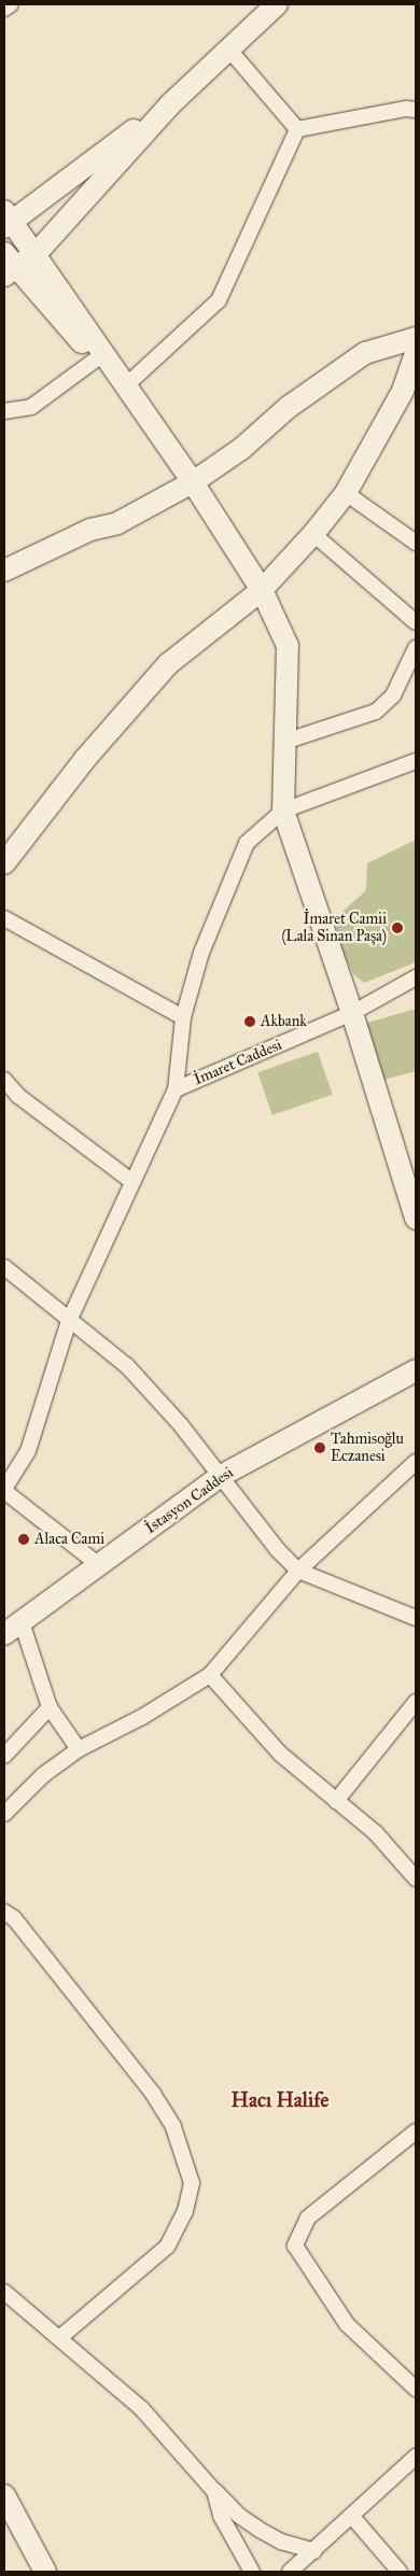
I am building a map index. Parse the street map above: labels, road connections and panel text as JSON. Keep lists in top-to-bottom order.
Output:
{
  "streets": {
    "street": ["İmaret Caddesi", "İstasyon Caddesi"]
  },
  "districts": ["Hacı Halife"],
  "places": [
    "İmaret Camii (Lala Sinan Paşa)",
    "Akbank",
    "Tahmisoğlu Eczanesi",
    "Alaca Cami"
  ]
}
